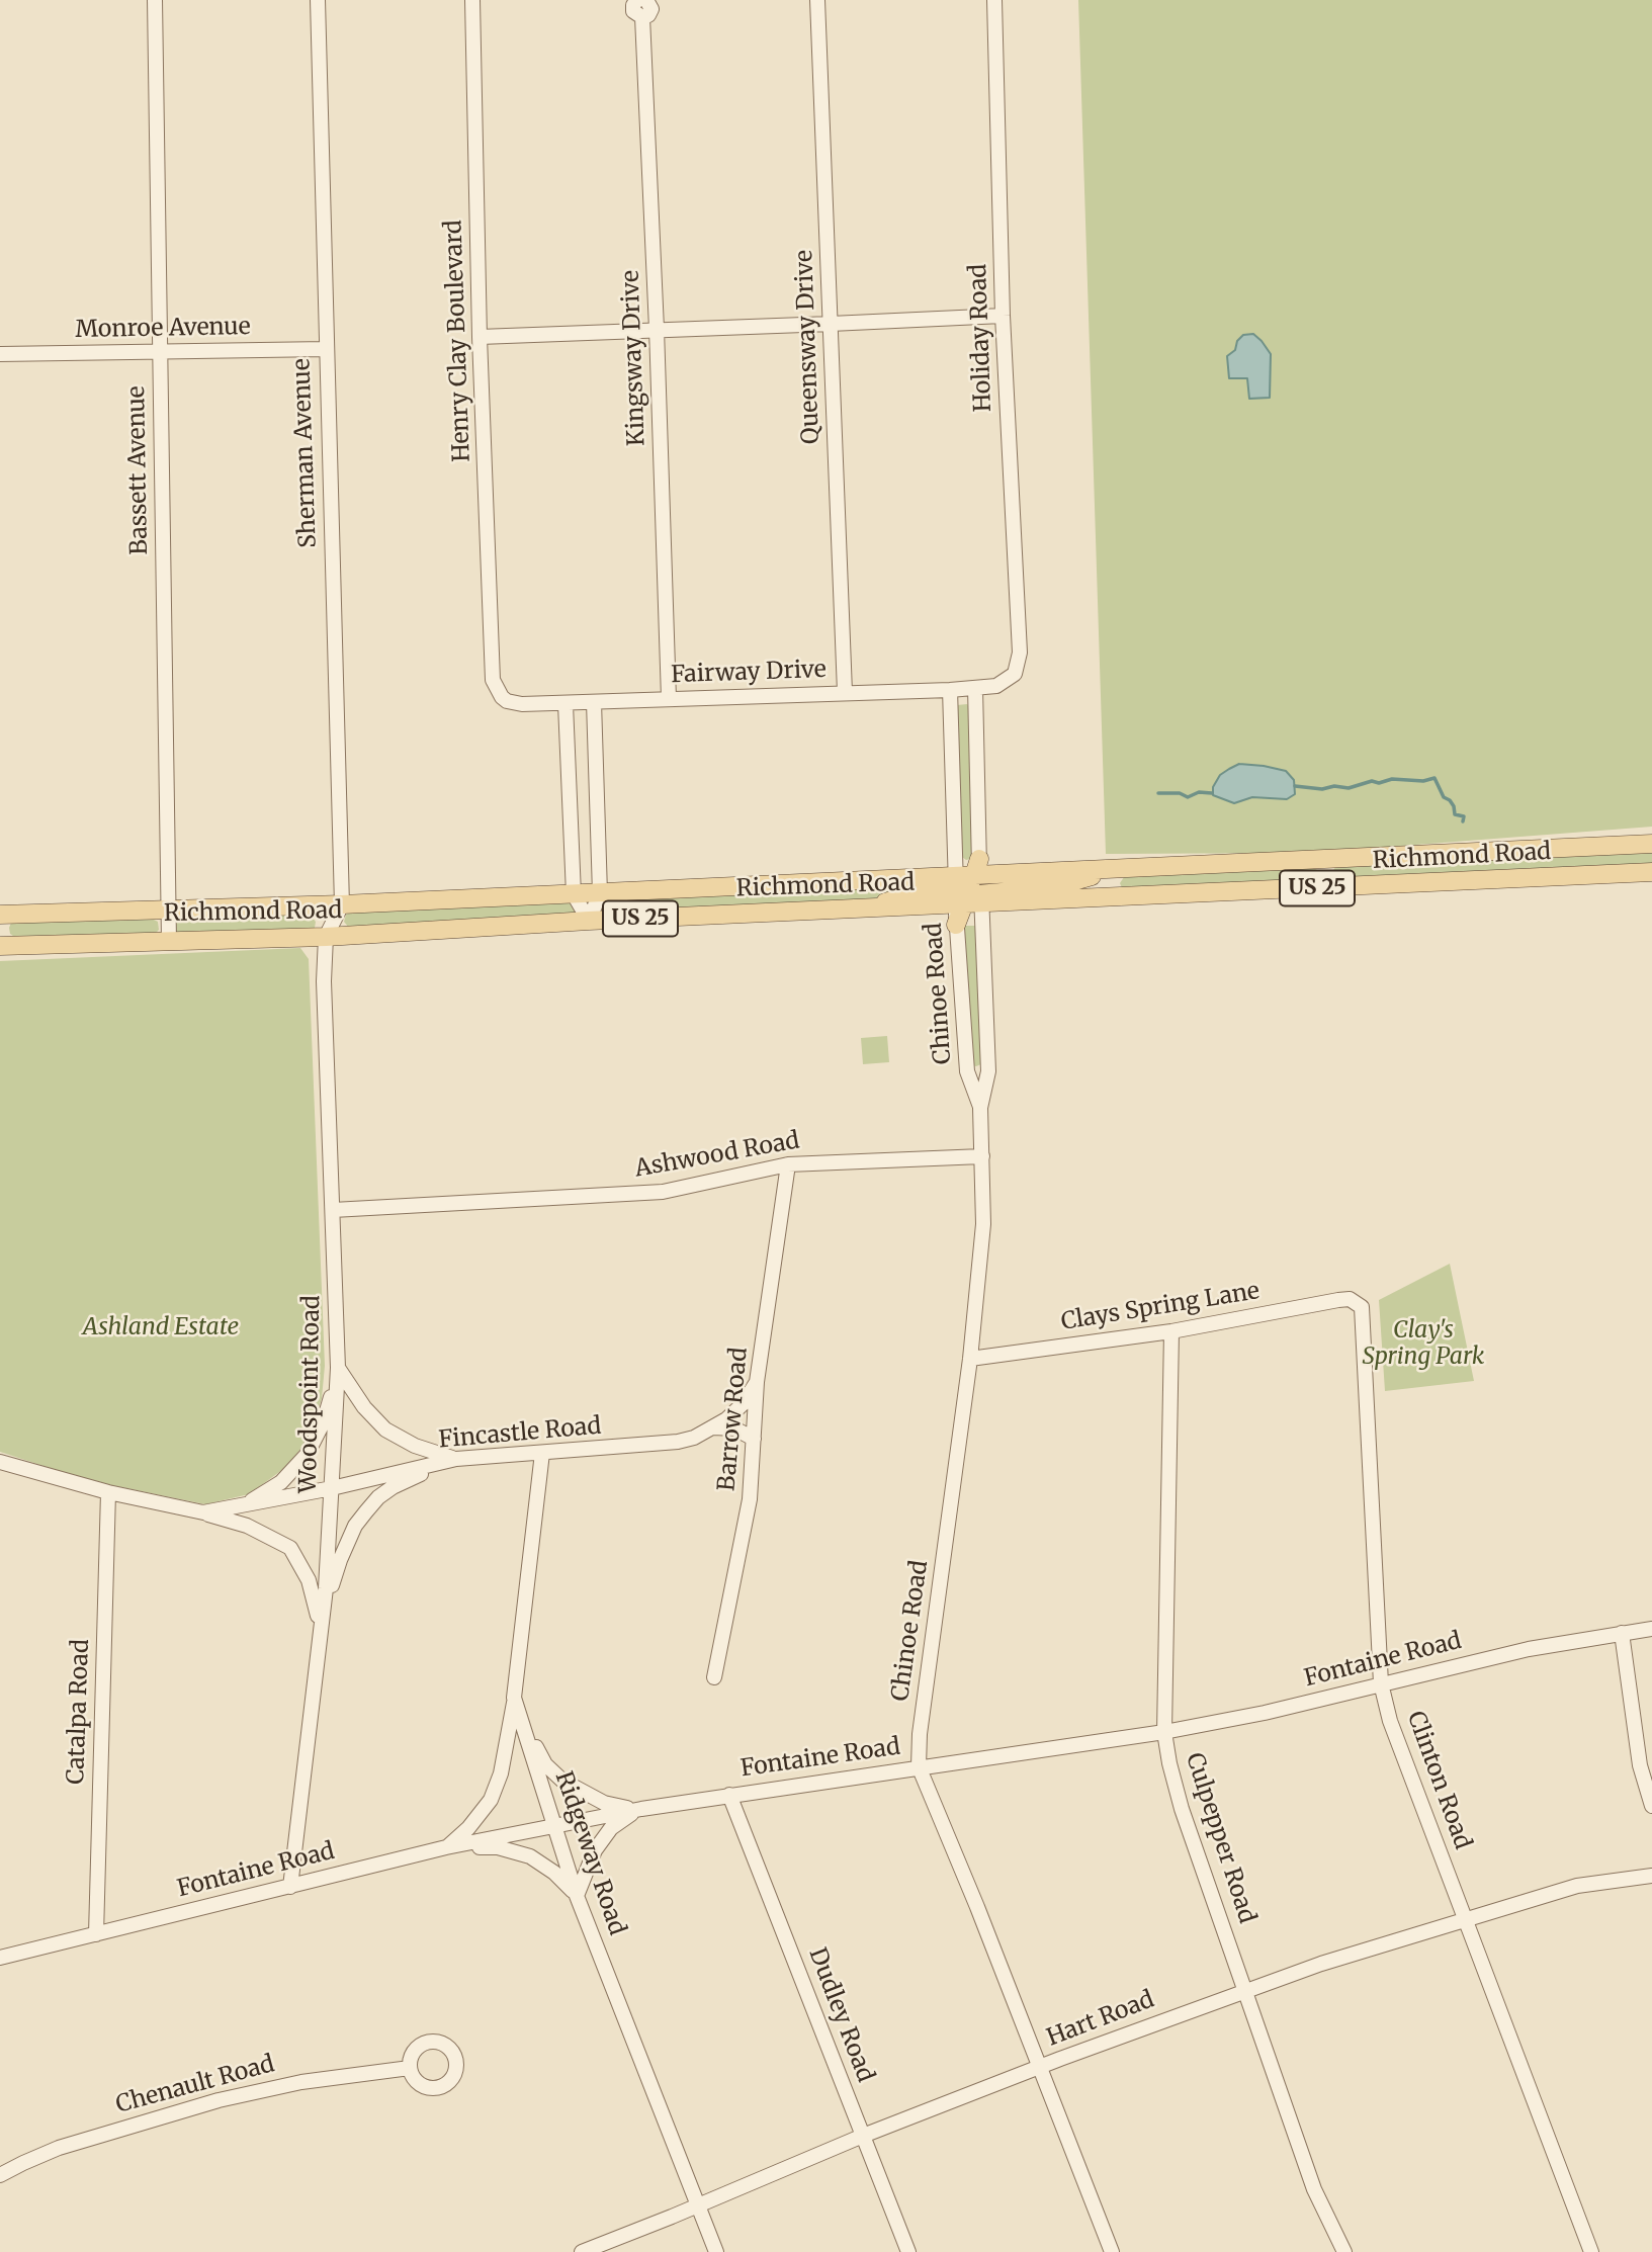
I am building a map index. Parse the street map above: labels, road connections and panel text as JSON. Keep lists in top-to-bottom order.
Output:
{
  "streets": {
    "main road": ["Richmond Road", "US 25"],
    "street": [
      "Monroe Avenue",
      "Holiday Road",
      "Henry Clay Boulevard",
      "Queensway Drive",
      "Kingsway Drive",
      "Sherman Avenue",
      "Bassett Avenue",
      "Fairway Drive",
      "Chinoe Road",
      "Ashwood Road",
      "Clays Spring Lane",
      "Woodspoint Road",
      "Barrow Road",
      "Fincastle Road",
      "Fontaine Road",
      "Catalpa Road",
      "Clinton Road",
      "Culpepper Road",
      "Ridgeway Road",
      "Dudley Road",
      "Hart Road",
      "Chenault Road"
    ]
  },
  "crossings": [
    ["Monroe Avenue", "Sherman Avenue"],
    ["Monroe Avenue", "Bassett Avenue"],
    ["Holiday Road", "Fairway Drive"],
    ["Henry Clay Boulevard", "Fairway Drive"],
    ["Queensway Drive", "Fairway Drive"],
    ["Kingsway Drive", "Fairway Drive"],
    ["Sherman Avenue", "Richmond Road"],
    ["Sherman Avenue", "Woodspoint Road"],
    ["Bassett Avenue", "Richmond Road"],
    ["Richmond Road", "Chinoe Road"],
    ["Richmond Road", "Woodspoint Road"],
    ["Chinoe Road", "Ashwood Road"],
    ["Chinoe Road", "Clays Spring Lane"],
    ["Chinoe Road", "Fontaine Road"],
    ["Chinoe Road", "Hart Road"],
    ["Ashwood Road", "Woodspoint Road"],
    ["Ashwood Road", "Barrow Road"],
    ["Clays Spring Lane", "Clinton Road"],
    ["Clays Spring Lane", "Culpepper Road"],
    ["Woodspoint Road", "Fincastle Road"],
    ["Woodspoint Road", "Fontaine Road"],
    ["Barrow Road", "Fincastle Road"],
    ["Fincastle Road", "Catalpa Road"],
    ["Fincastle Road", "Ridgeway Road"],
    ["Fontaine Road", "Catalpa Road"],
    ["Fontaine Road", "Clinton Road"],
    ["Fontaine Road", "Culpepper Road"],
    ["Fontaine Road", "Ridgeway Road"],
    ["Fontaine Road", "Dudley Road"],
    ["Clinton Road", "Hart Road"],
    ["Culpepper Road", "Hart Road"],
    ["Ridgeway Road", "Hart Road"],
    ["Dudley Road", "Hart Road"]
  ],
  "parks": ["Ashland Estate", "Clay's Spring Park"]
}
